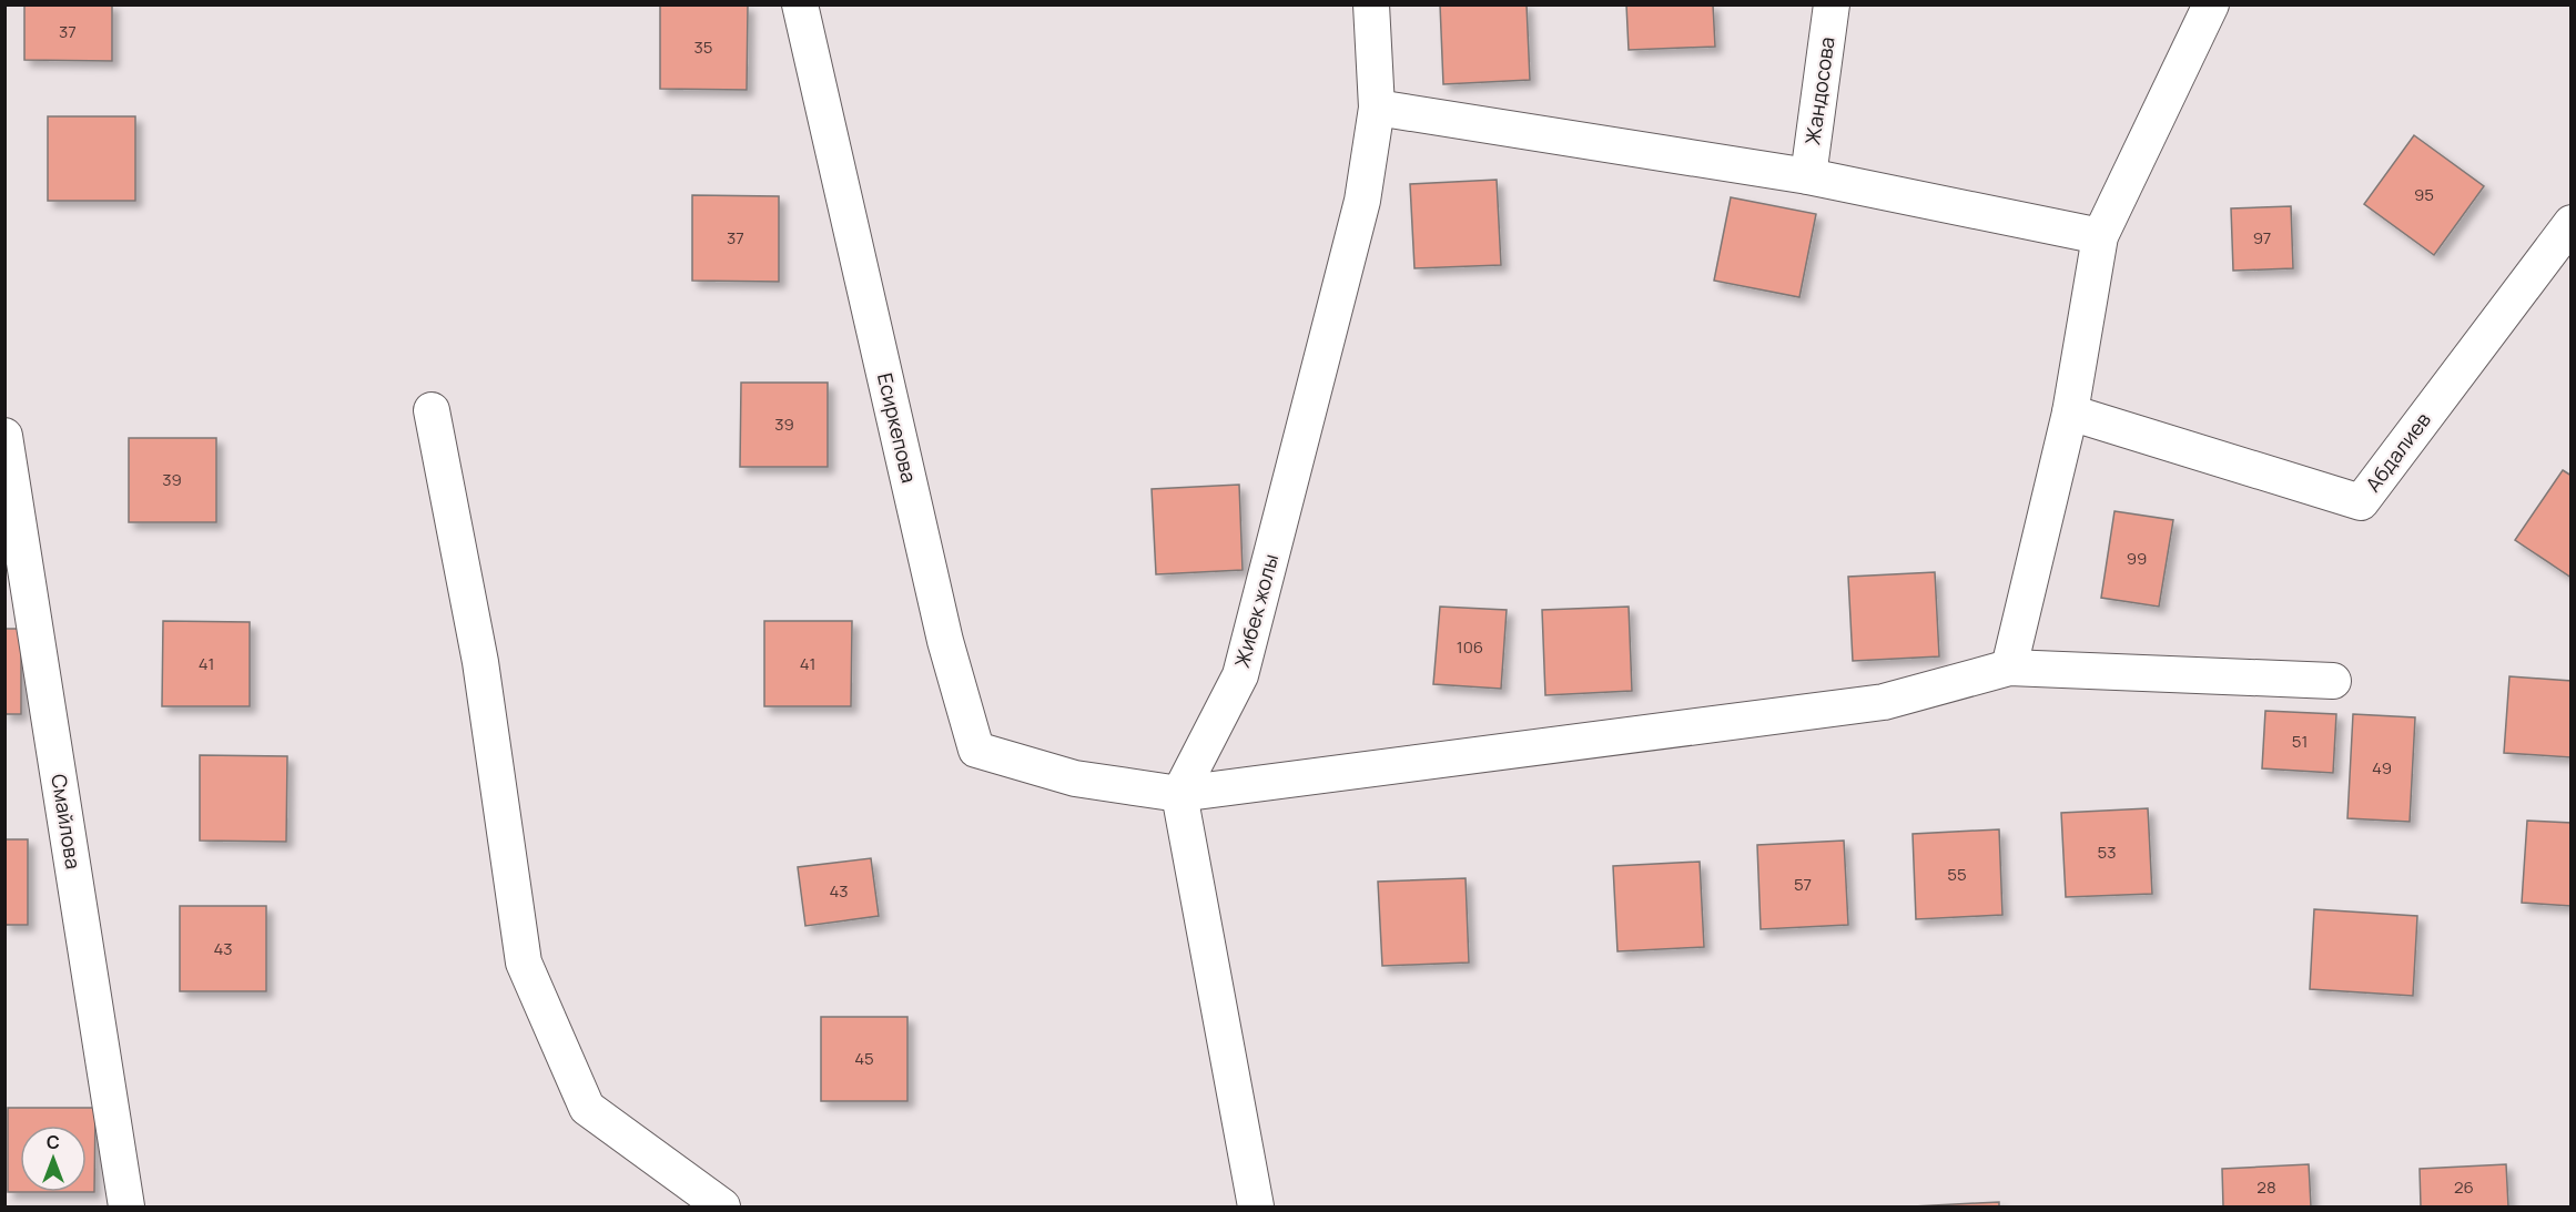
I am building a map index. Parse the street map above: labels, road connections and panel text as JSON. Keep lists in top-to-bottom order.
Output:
{
  "streets": {
    "street": [
      "Жандосова",
      "Есиркепова",
      "Абдалиев",
      "Жибек жолы",
      "Смайлова"
    ]
  },
  "crossings": [
    ["Есиркепова", "Жибек жолы"]
  ],
  "house_numbers": [
    "37",
    "35",
    "95",
    "37",
    "97",
    "39",
    "39",
    "99",
    "106",
    "41",
    "41",
    "51",
    "49",
    "53",
    "55",
    "57",
    "43",
    "43",
    "45",
    "28",
    "26"
  ],
  "north": "top"
}
